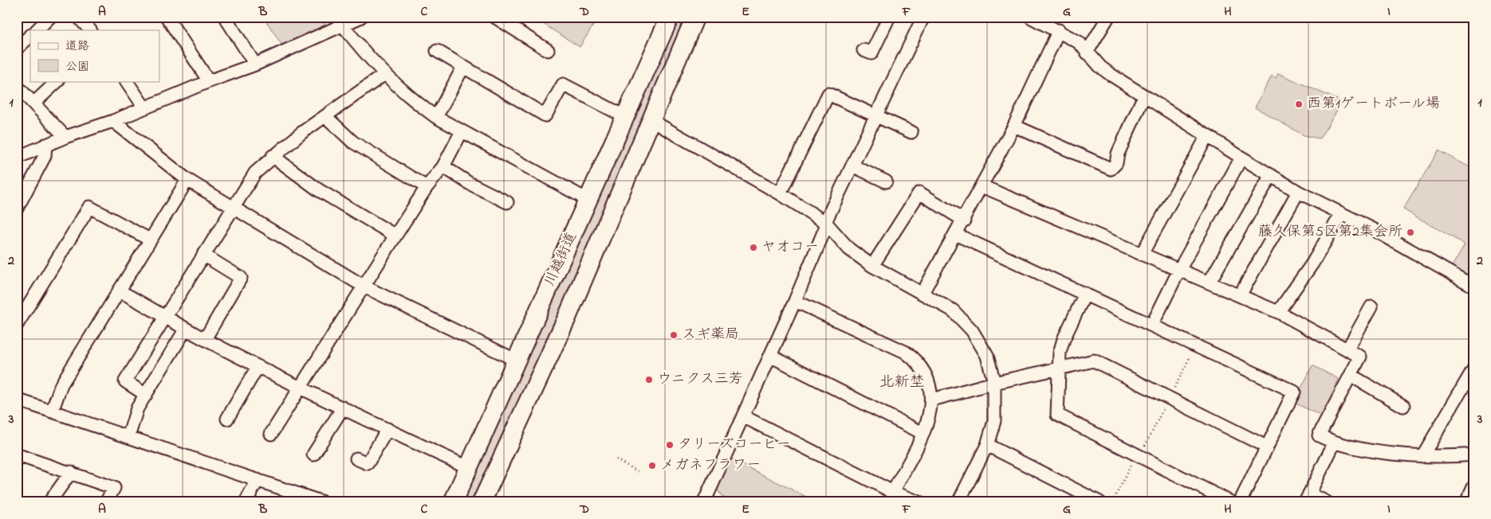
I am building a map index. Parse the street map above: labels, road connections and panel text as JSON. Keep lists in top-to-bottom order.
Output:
{
  "streets": {
    "highway": ["川越街道"]
  },
  "districts": ["北新埜"],
  "places": [
    "西第1ゲートボール場",
    "藤久保第5区第2集会所",
    "ヤオコー",
    "スギ薬局",
    "ウニクス三芳",
    "タリーズコーヒー",
    "メガネフラワー"
  ],
  "legend": ["道路", "公園"],
  "grid": {
    "columns": [
      "A",
      "B",
      "C",
      "D",
      "E",
      "F",
      "G",
      "H",
      "I"
    ],
    "rows": ["1", "2", "3"]
  }
}
